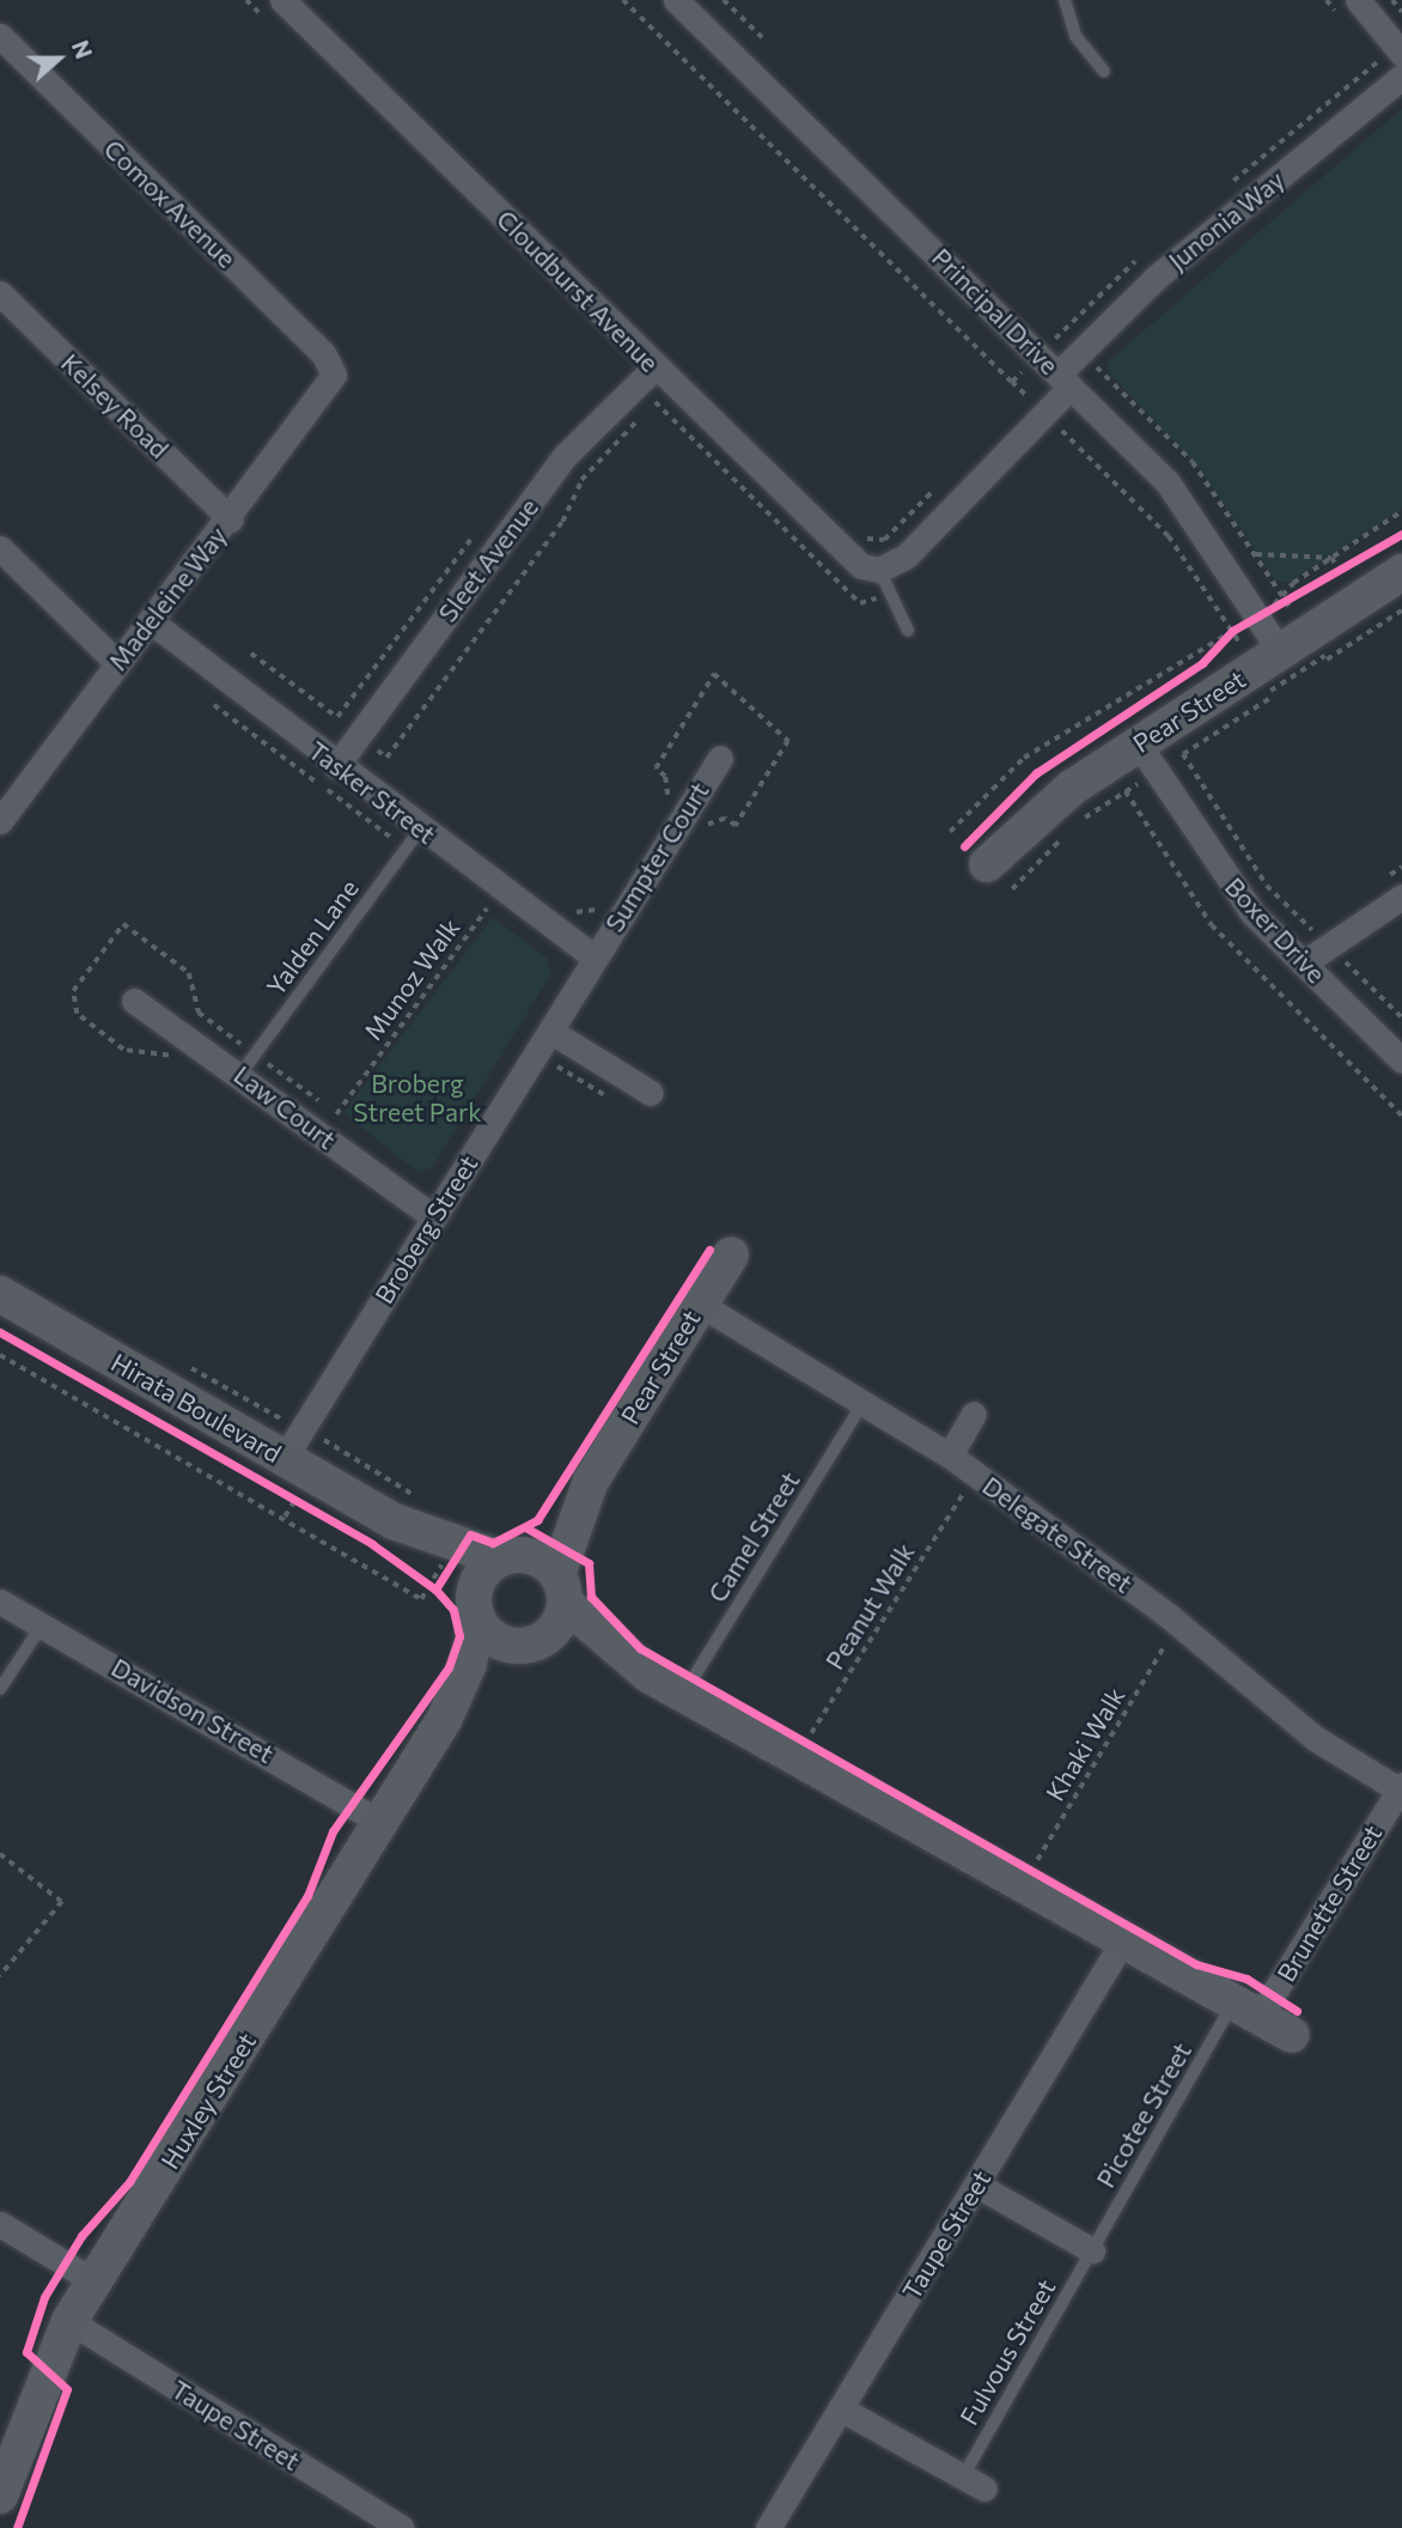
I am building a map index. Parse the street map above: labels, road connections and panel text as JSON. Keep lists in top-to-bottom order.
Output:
{
  "streets": {
    "street": [
      "Comox Avenue",
      "Junonia Way",
      "Cloudburst Avenue",
      "Principal Drive",
      "Kelsey Road",
      "Sleet Avenue",
      "Madeleine Way",
      "Pear Street",
      "Tasker Street",
      "Sumpter Court",
      "Boxer Drive",
      "Law Court",
      "Broberg Street",
      "Hirata Boulevard",
      "Delegate Street",
      "Davidson Street",
      "Brunette Street",
      "Huxley Street",
      "Taupe Street"
    ],
    "lane": [
      "Yalden Lane",
      "Camel Street",
      "Picotee Street",
      "Fulvous Street"
    ],
    "path": ["Munoz Walk", "Peanut Walk", "Khaki Walk"]
  },
  "crossings": [
    ["Comox Avenue", "Madeleine Way"],
    ["Junonia Way", "Principal Drive"],
    ["Cloudburst Avenue", "Sleet Avenue"],
    ["Principal Drive", "Pear Street"],
    ["Kelsey Road", "Madeleine Way"],
    ["Sleet Avenue", "Tasker Street"],
    ["Madeleine Way", "Tasker Street"],
    ["Pear Street", "Boxer Drive"],
    ["Pear Street", "Hirata Boulevard"],
    ["Pear Street", "Delegate Street"],
    ["Pear Street", "Huxley Street"],
    ["Tasker Street", "Sumpter Court"],
    ["Tasker Street", "Yalden Lane"],
    ["Tasker Street", "Broberg Street"],
    ["Sumpter Court", "Broberg Street"],
    ["Yalden Lane", "Law Court"],
    ["Law Court", "Broberg Street"],
    ["Broberg Street", "Hirata Boulevard"],
    ["Hirata Boulevard", "Huxley Street"],
    ["Delegate Street", "Camel Street"],
    ["Delegate Street", "Peanut Walk"],
    ["Delegate Street", "Khaki Walk"],
    ["Delegate Street", "Brunette Street"],
    ["Davidson Street", "Huxley Street"],
    ["Brunette Street", "Picotee Street"],
    ["Huxley Street", "Taupe Street"],
    ["Picotee Street", "Fulvous Street"]
  ],
  "parks": ["Broberg Street Park"],
  "north": "right"
}
